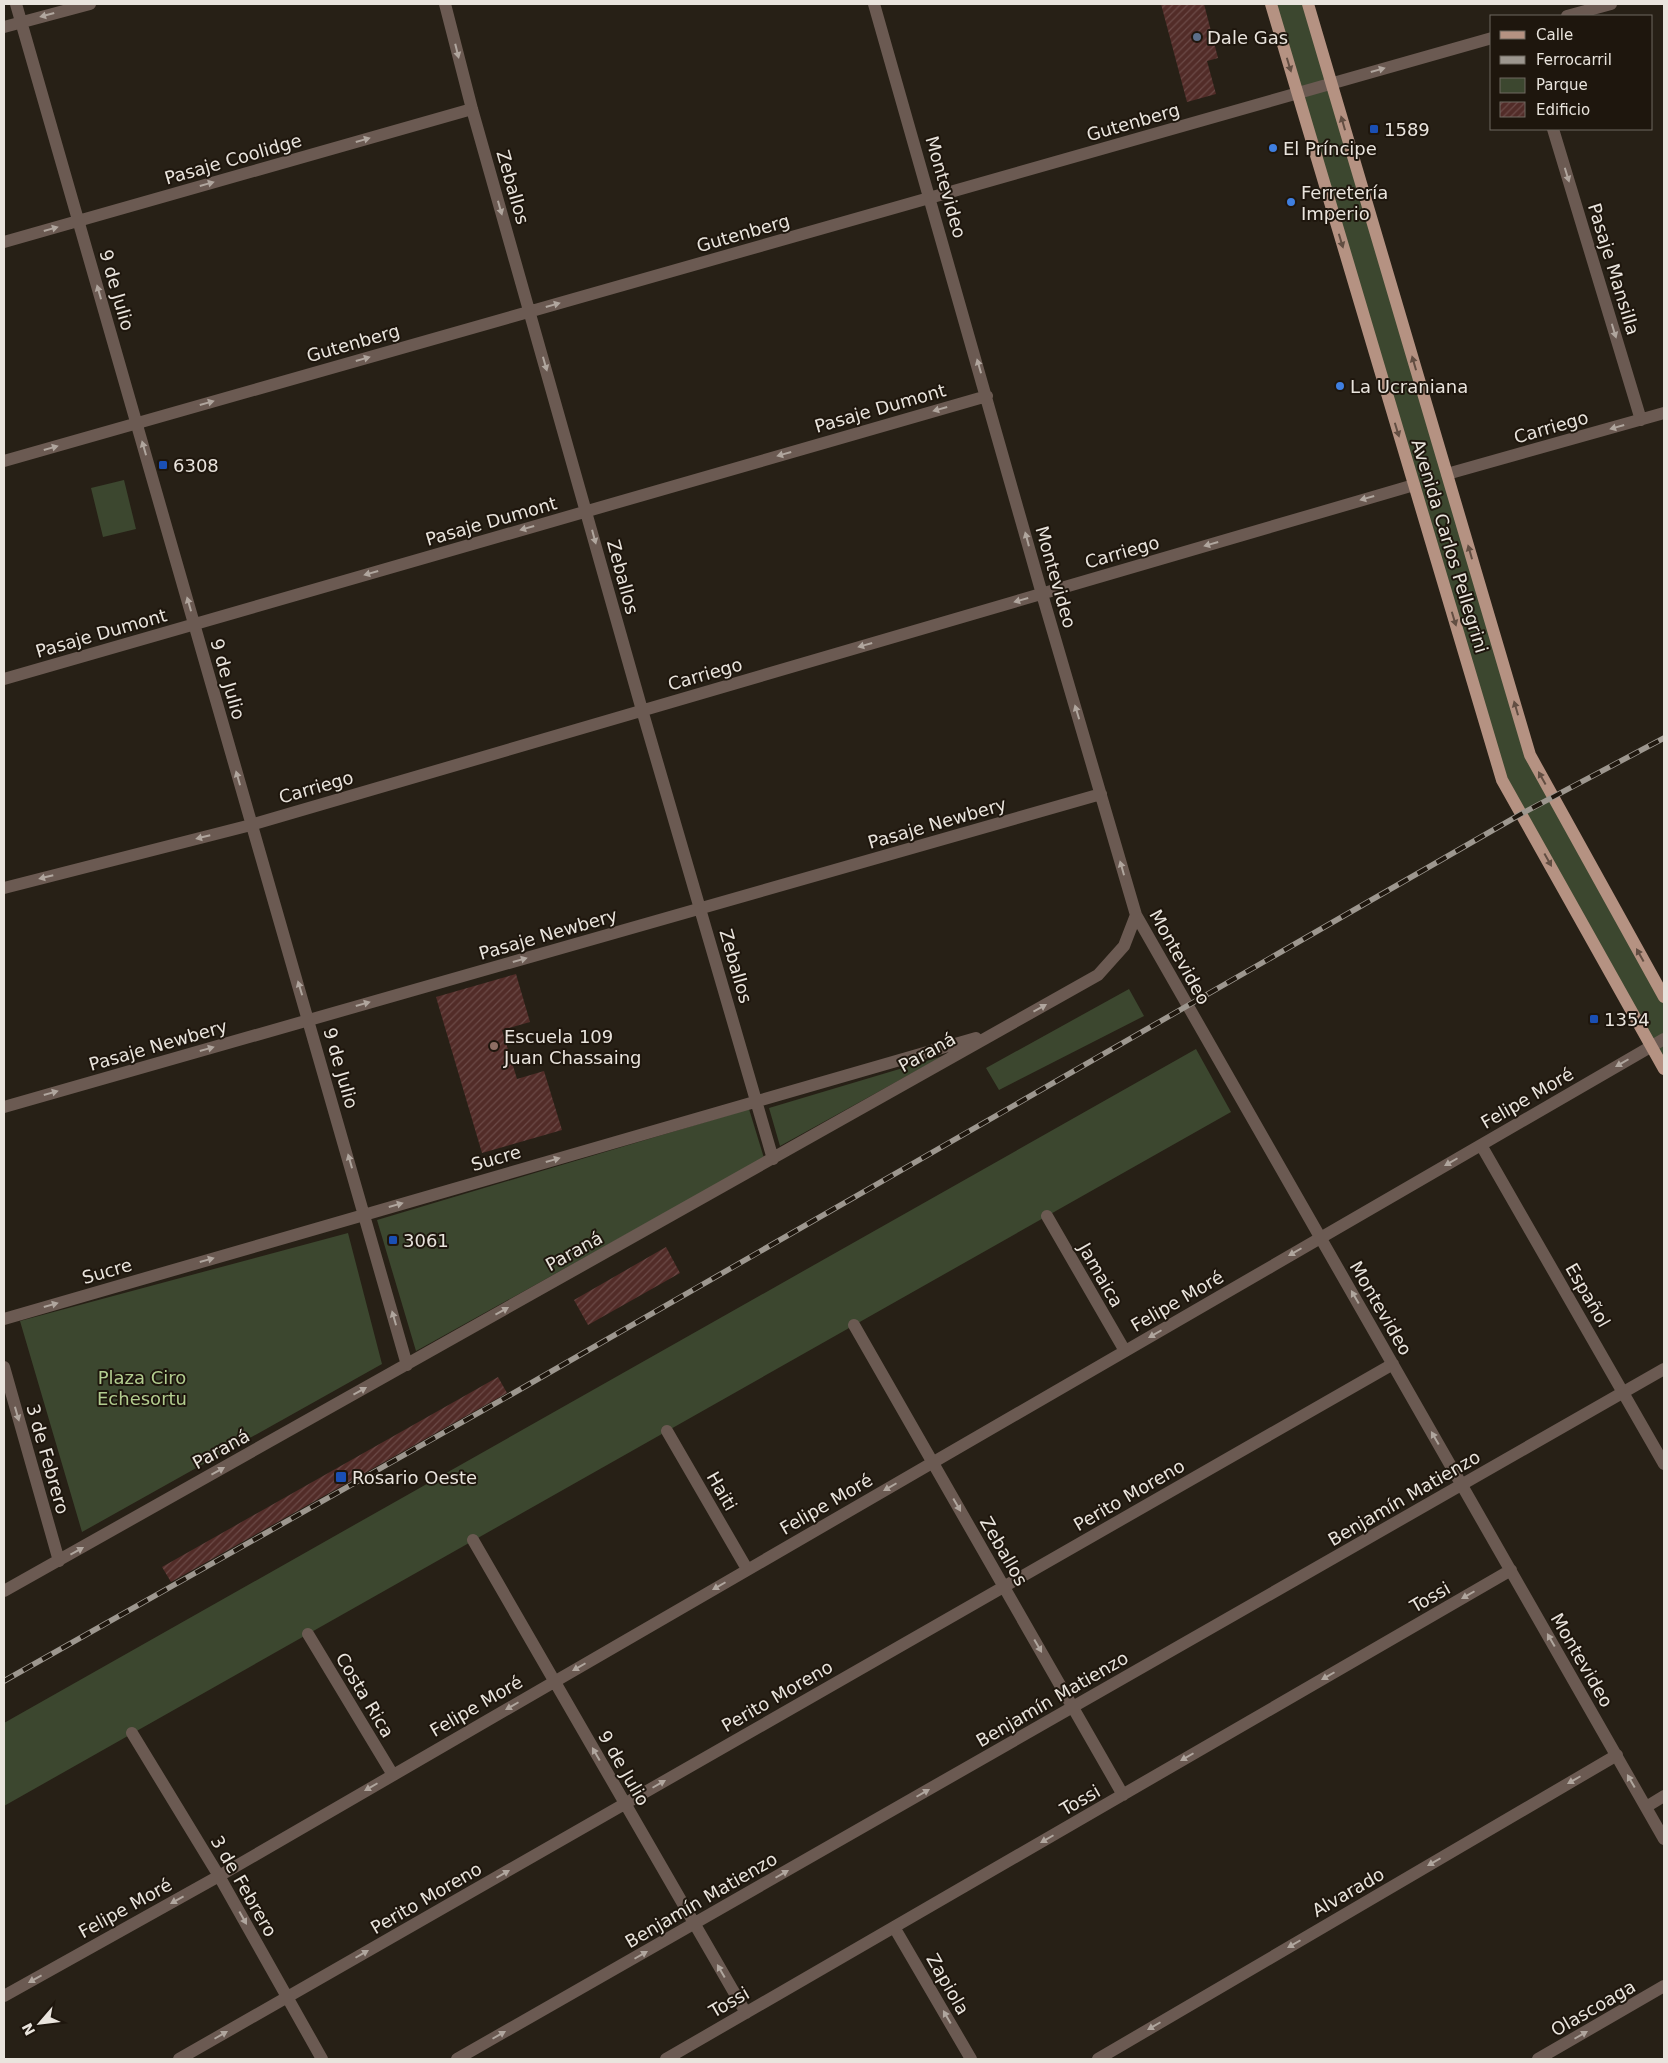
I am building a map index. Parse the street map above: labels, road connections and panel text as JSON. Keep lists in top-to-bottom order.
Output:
{
  "streets": {
    "main road": ["Avenida Carlos Pellegrini"],
    "street": [
      "Gutenberg",
      "Pasaje Coolidge",
      "Zeballos",
      "Montevideo",
      "Pasaje Mansilla",
      "9 de Julio",
      "Pasaje Dumont",
      "Carriego",
      "Pasaje Newbery",
      "Paraná",
      "Felipe Moré",
      "Sucre",
      "Jamaica",
      "Español",
      "3 de Febrero",
      "Haiti",
      "Perito Moreno",
      "Benjamín Matienzo",
      "Tossi",
      "Costa Rica",
      "Alvarado",
      "Zapiola",
      "Olascoaga"
    ]
  },
  "crossings": [
    ["Gutenberg", "Zeballos"],
    ["Gutenberg", "Montevideo"],
    ["Gutenberg", "9 de Julio"],
    ["Gutenberg", "Avenida Carlos Pellegrini"],
    ["Pasaje Coolidge", "Zeballos"],
    ["Pasaje Coolidge", "9 de Julio"],
    ["Zeballos", "Pasaje Dumont"],
    ["Zeballos", "Carriego"],
    ["Zeballos", "Pasaje Newbery"],
    ["Zeballos", "Paraná"],
    ["Zeballos", "Felipe Moré"],
    ["Zeballos", "Sucre"],
    ["Zeballos", "Perito Moreno"],
    ["Zeballos", "Benjamín Matienzo"],
    ["Zeballos", "Tossi"],
    ["Montevideo", "Pasaje Dumont"],
    ["Montevideo", "Carriego"],
    ["Montevideo", "Pasaje Newbery"],
    ["Montevideo", "Paraná"],
    ["Montevideo", "Felipe Moré"],
    ["Montevideo", "Perito Moreno"],
    ["Montevideo", "Benjamín Matienzo"],
    ["Montevideo", "Tossi"],
    ["Montevideo", "Alvarado"],
    ["Pasaje Mansilla", "Carriego"],
    ["9 de Julio", "Pasaje Dumont"],
    ["9 de Julio", "Carriego"],
    ["9 de Julio", "Pasaje Newbery"],
    ["9 de Julio", "Paraná"],
    ["9 de Julio", "Felipe Moré"],
    ["9 de Julio", "Sucre"],
    ["9 de Julio", "Perito Moreno"],
    ["9 de Julio", "Benjamín Matienzo"],
    ["9 de Julio", "Tossi"],
    ["Carriego", "Avenida Carlos Pellegrini"],
    ["Avenida Carlos Pellegrini", "Felipe Moré"],
    ["Paraná", "Sucre"],
    ["Paraná", "3 de Febrero"],
    ["Felipe Moré", "Jamaica"],
    ["Felipe Moré", "Español"],
    ["Felipe Moré", "3 de Febrero"],
    ["Felipe Moré", "Haiti"],
    ["Felipe Moré", "Costa Rica"],
    ["Español", "Benjamín Matienzo"],
    ["3 de Febrero", "Perito Moreno"],
    ["Tossi", "Zapiola"]
  ],
  "one_way": [
    "Gutenberg",
    "Pasaje Coolidge",
    "Zeballos",
    "Montevideo",
    "Pasaje Mansilla",
    "9 de Julio",
    "Pasaje Dumont",
    "Carriego",
    "Pasaje Newbery",
    "Paraná",
    "Felipe Moré",
    "Sucre",
    "3 de Febrero",
    "Perito Moreno",
    "Benjamín Matienzo",
    "Tossi",
    "Alvarado",
    "Zapiola",
    "Olascoaga"
  ],
  "parks": ["Plaza Ciro Echesortu"],
  "places": {
    "other": [
      "Dale Gas",
      "El Príncipe",
      "Ferretería Imperio",
      "La Ucraniana",
      "Escuela 109 Juan Chassaing"
    ],
    "transit": [
      "1589",
      "6308",
      "1354",
      "3061",
      "Rosario Oeste"
    ]
  },
  "legend": [
    "Calle",
    "Ferrocarril",
    "Parque",
    "Edificio"
  ],
  "north": "bottom left"
}
